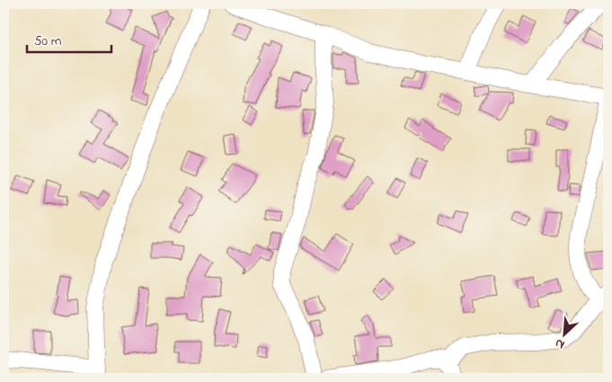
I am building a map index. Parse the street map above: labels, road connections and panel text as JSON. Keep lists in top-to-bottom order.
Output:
{
  "scale_bar": "50 m",
  "north": "bottom left"
}
